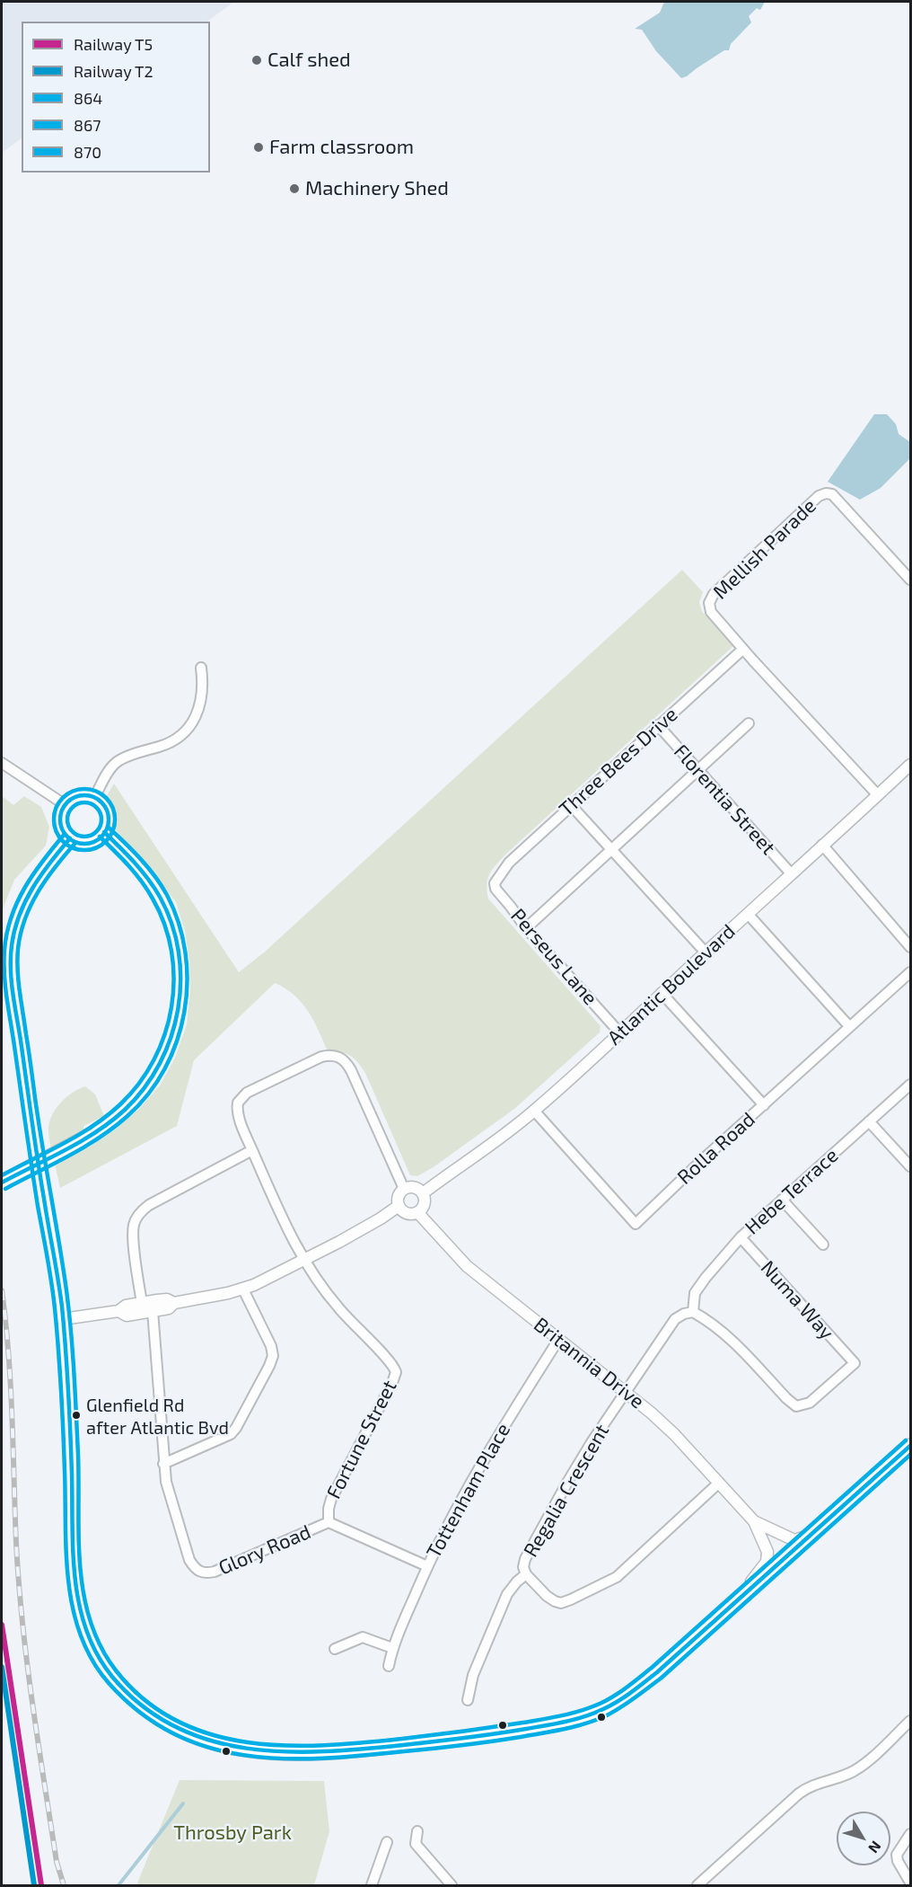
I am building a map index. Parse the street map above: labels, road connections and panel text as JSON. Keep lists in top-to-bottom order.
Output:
{
  "streets": {
    "street": [
      "Mellish Parade",
      "Three Bees Drive",
      "Florentia Street",
      "Perseus Lane",
      "Atlantic Boulevard",
      "Rolla Road",
      "Hebe Terrace",
      "Numa Way",
      "Britannia Drive",
      "Fortune Street",
      "Tottenham Place",
      "Regalia Crescent",
      "Glory Road"
    ]
  },
  "crossings": [
    ["Mellish Parade", "Three Bees Drive"],
    ["Mellish Parade", "Atlantic Boulevard"],
    ["Three Bees Drive", "Florentia Street"],
    ["Three Bees Drive", "Perseus Lane"],
    ["Florentia Street", "Atlantic Boulevard"],
    ["Perseus Lane", "Atlantic Boulevard"],
    ["Atlantic Boulevard", "Rolla Road"],
    ["Atlantic Boulevard", "Britannia Drive"],
    ["Hebe Terrace", "Numa Way"],
    ["Hebe Terrace", "Regalia Crescent"],
    ["Numa Way", "Regalia Crescent"],
    ["Britannia Drive", "Tottenham Place"],
    ["Britannia Drive", "Regalia Crescent"],
    ["Fortune Street", "Glory Road"],
    ["Tottenham Place", "Glory Road"]
  ],
  "parks": ["Throsby Park"],
  "places": [
    "Calf shed",
    "Farm classroom",
    "Machinery Shed",
    "Glenfield Rd after Atlantic Bvd"
  ],
  "lines": [
    "transit line 867",
    "transit line 864",
    "transit line 870",
    "rail line T5",
    "rail line T2"
  ],
  "legend": [
    "Railway T5",
    "Railway T2",
    "864",
    "867",
    "870"
  ],
  "north": "bottom right"
}
